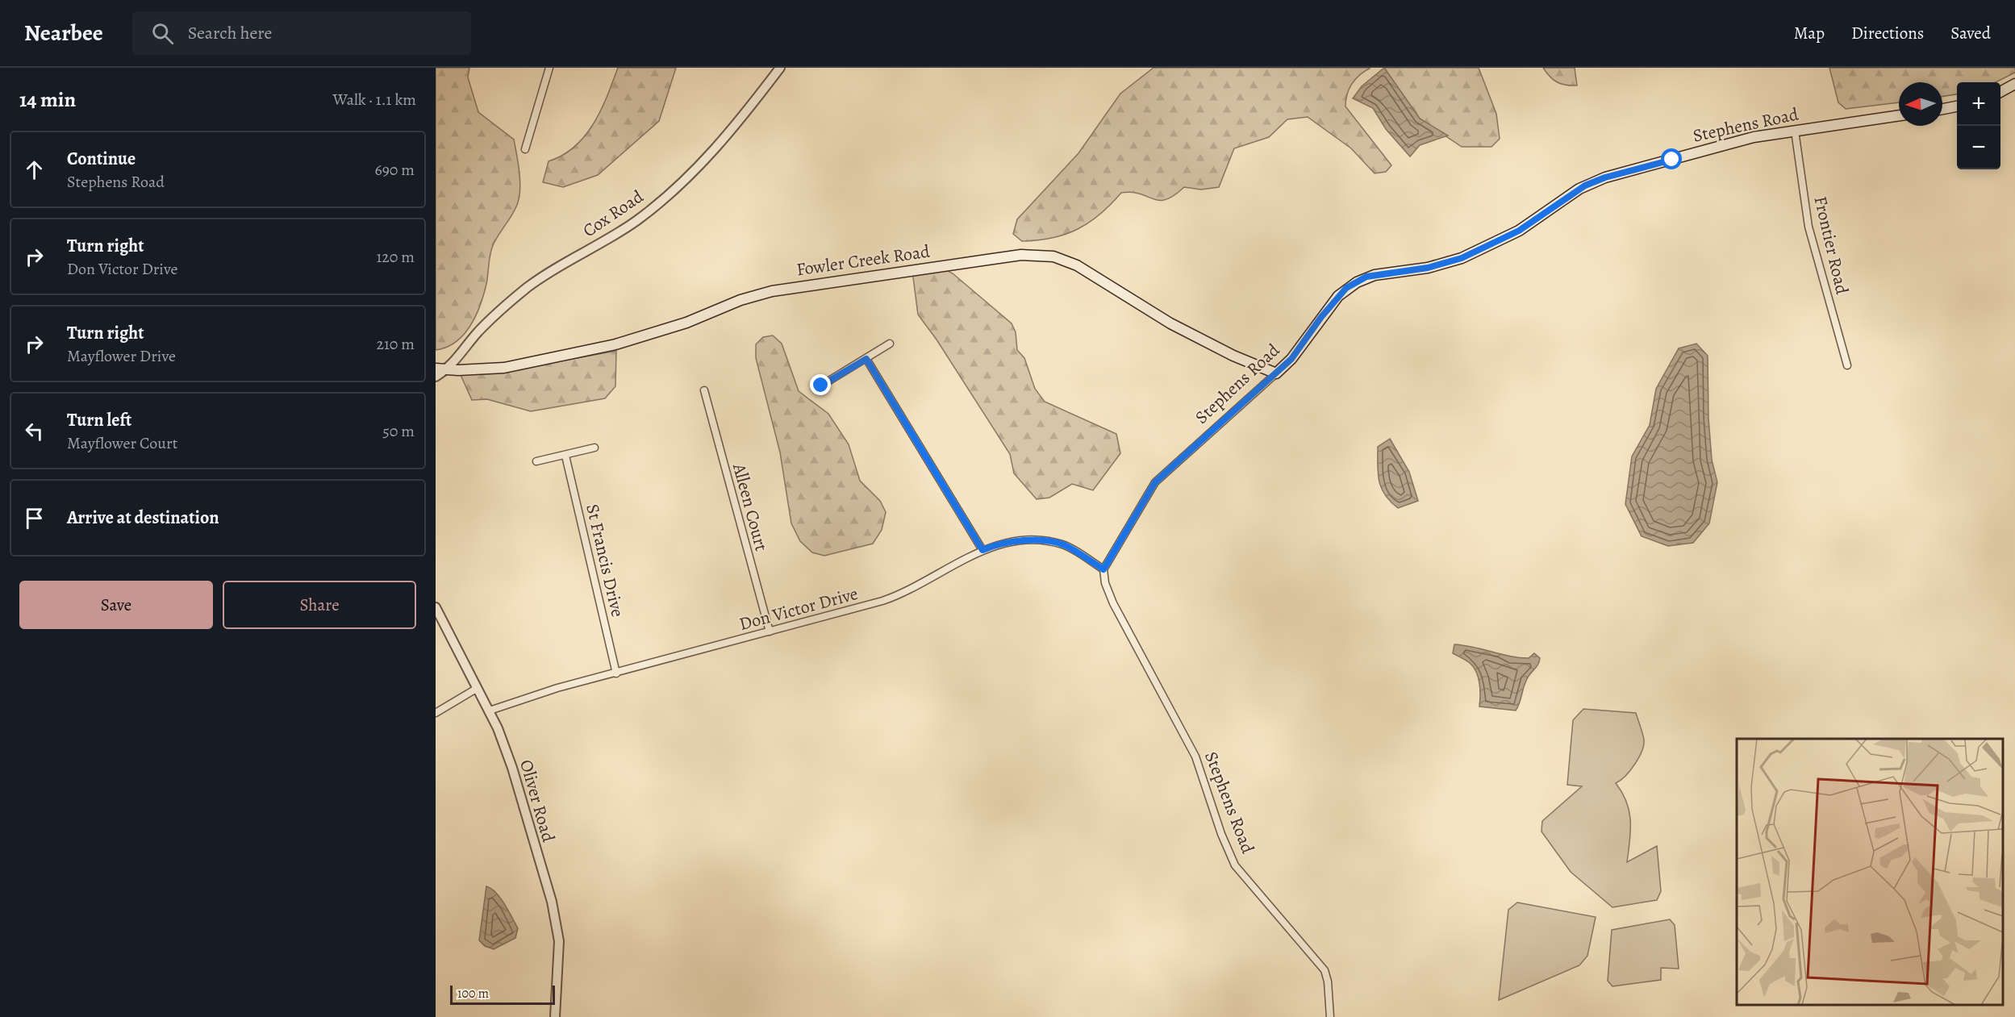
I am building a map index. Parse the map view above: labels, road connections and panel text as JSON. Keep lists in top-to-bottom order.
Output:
{
  "streets": {
    "main road": ["Stephens Road", "Fowler Creek Road"],
    "street": [
      "Cox Road",
      "Frontier Road",
      "Alleen Court",
      "St Francis Drive",
      "Don Victor Drive",
      "Oliver Road"
    ]
  },
  "crossings": [
    ["Stephens Road", "Frontier Road"],
    ["Stephens Road", "Fowler Creek Road"],
    ["Stephens Road", "Don Victor Drive"],
    ["Cox Road", "Fowler Creek Road"],
    ["Alleen Court", "Don Victor Drive"],
    ["St Francis Drive", "Don Victor Drive"],
    ["Don Victor Drive", "Oliver Road"]
  ],
  "scale_bar": "100 m",
  "north": "left",
  "page": {
    "header": "Nearbee",
    "search": "Search here",
    "nav": ["Map", "Directions", "Saved"],
    "heading": ["14 min", "Walk · 1.1 km"],
    "map_buttons": ["+", "−"],
    "list": [
      ["Continue", "Stephens Road", "690 m"],
      ["Turn right", "Don Victor Drive", "120 m"],
      ["Turn right", "Mayflower Drive", "210 m"],
      ["Turn left", "Mayflower Court", "50 m"],
      "Arrive at destination"
    ],
    "buttons": ["Save", "Share"],
    "scale": "100 m"
  }
}
